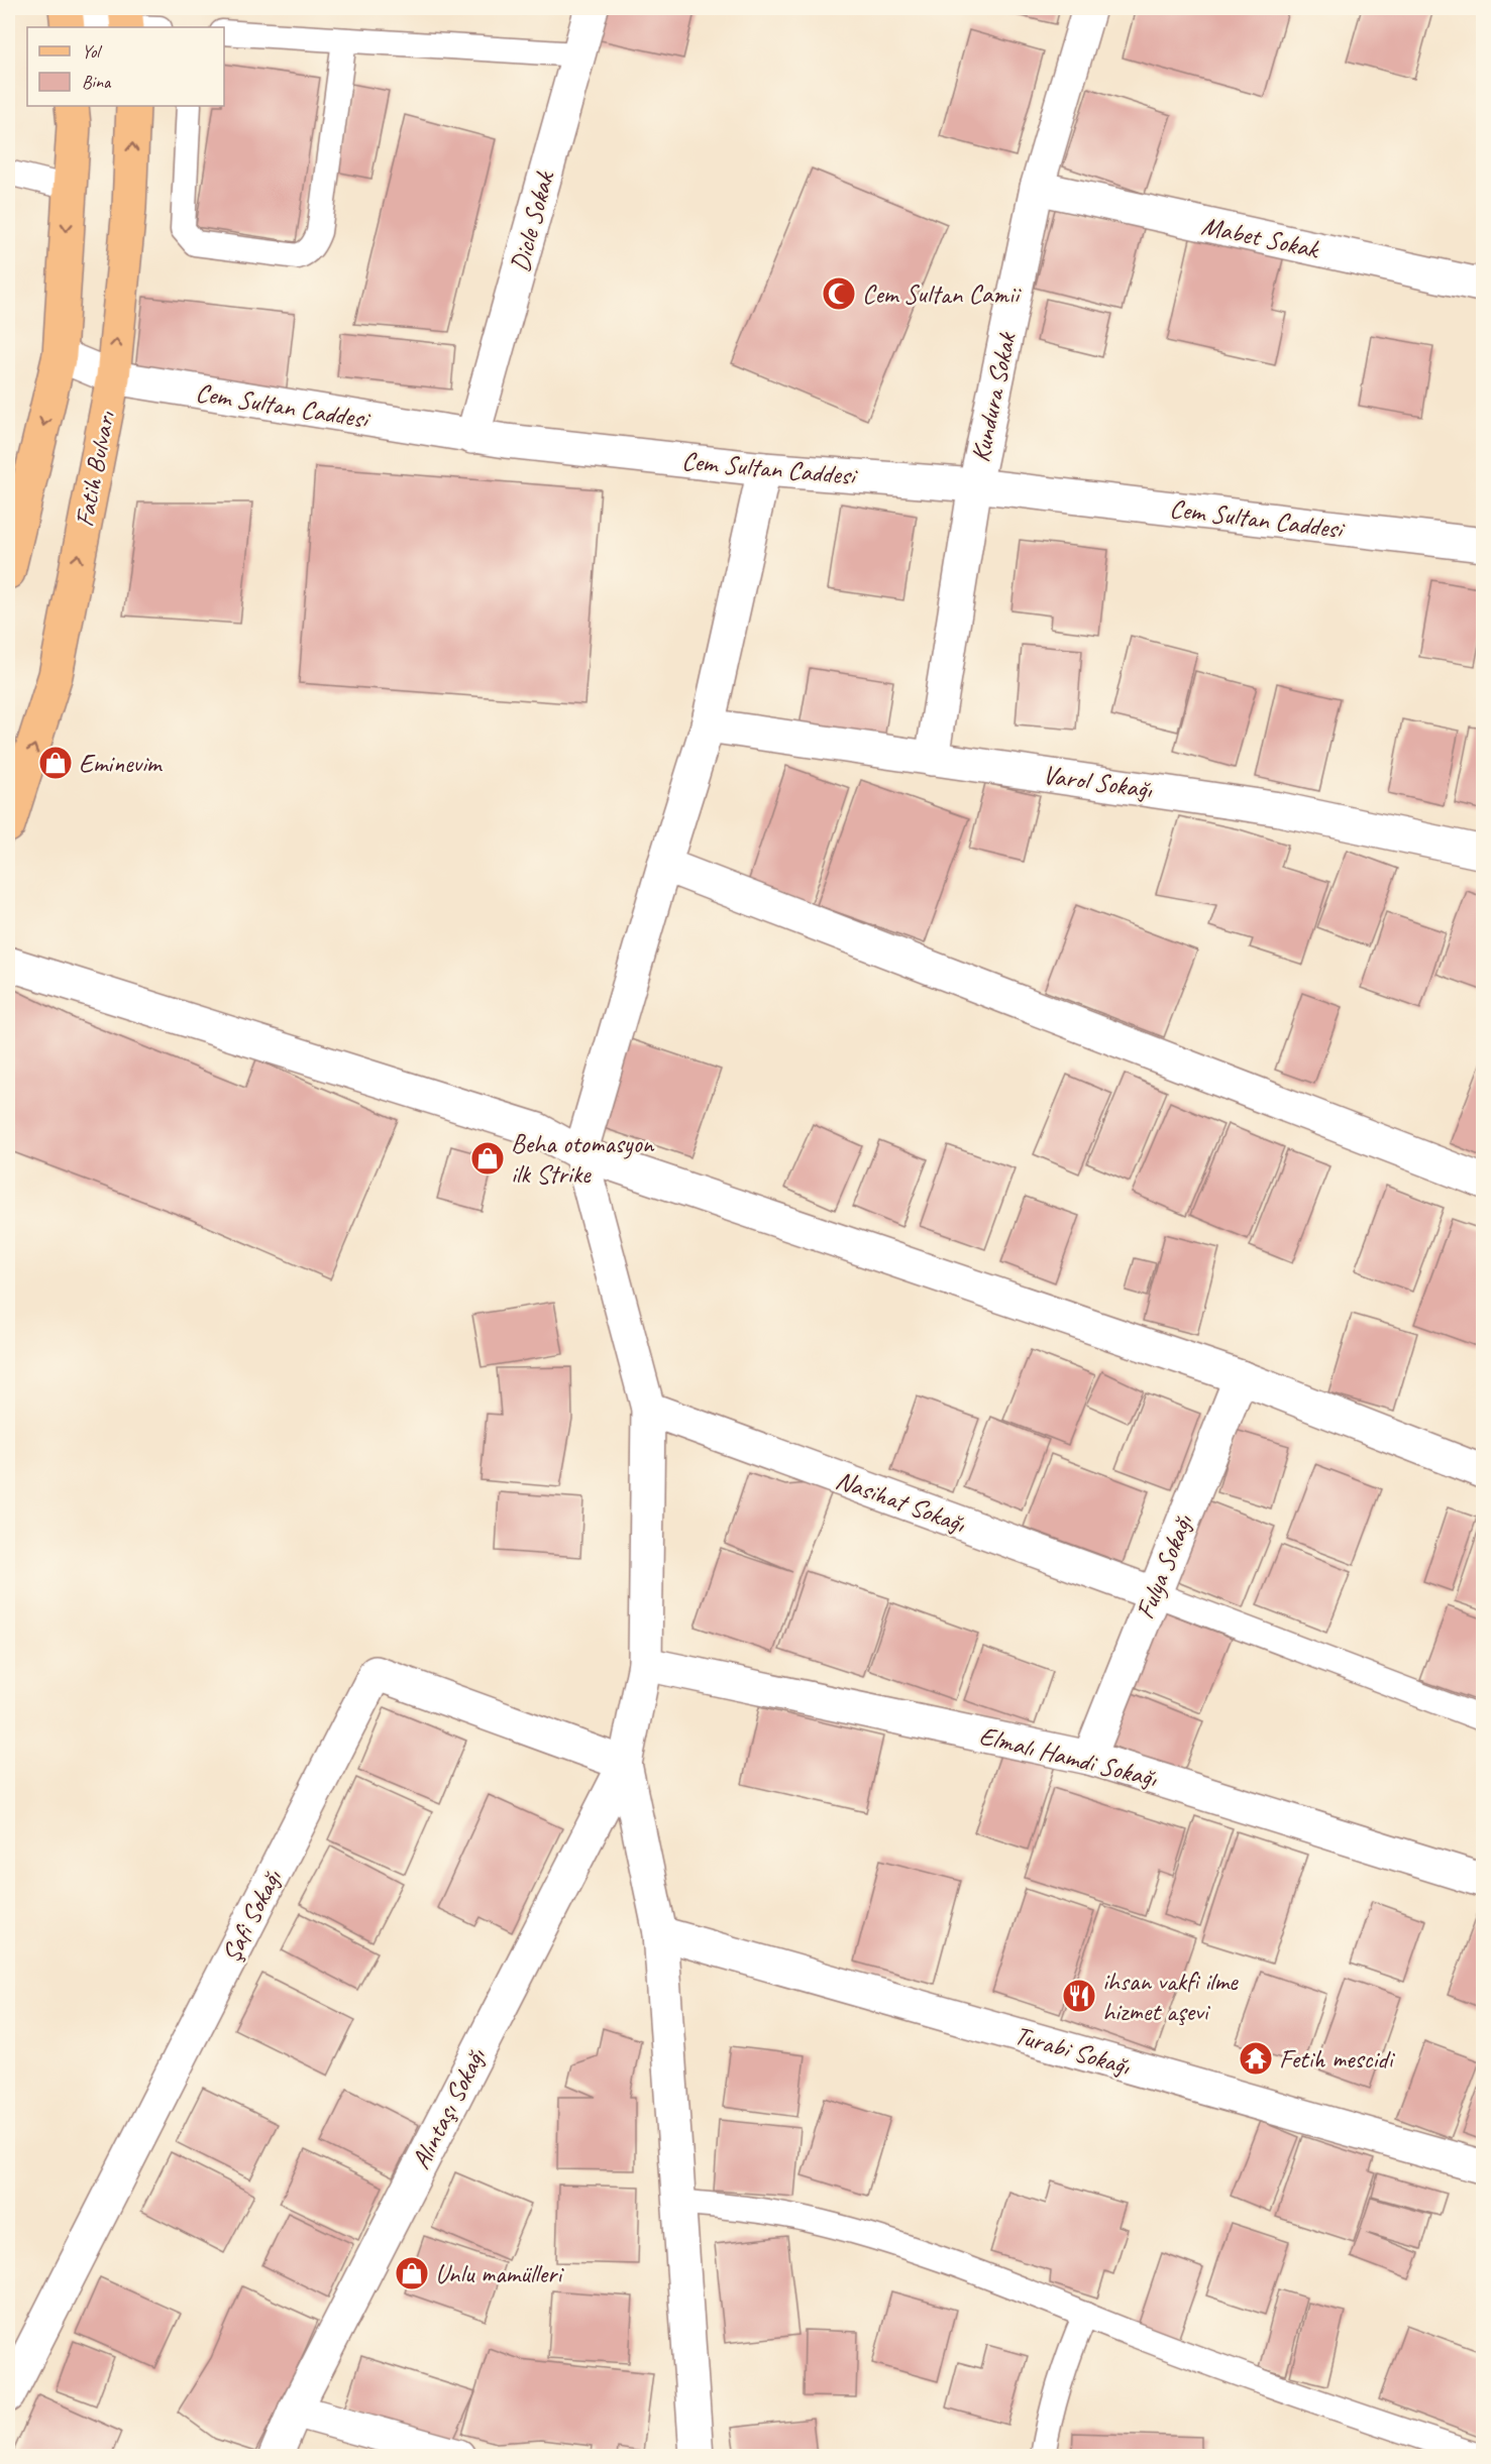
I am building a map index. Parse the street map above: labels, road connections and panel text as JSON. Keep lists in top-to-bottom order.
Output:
{
  "streets": {
    "main road": ["Fatih Bulvarı"],
    "street": [
      "Dicle Sokak",
      "Mabet Sokak",
      "Kundura Sokak",
      "Cem Sultan Caddesi",
      "Varol Sokağı",
      "Nasihat Sokağı",
      "Fulya Sokağı",
      "Elmalı Hamdi Sokağı",
      "Şafi Sokağı",
      "Turabi Sokağı",
      "Alıntaşı Sokağı"
    ]
  },
  "crossings": [
    ["Dicle Sokak", "Cem Sultan Caddesi"],
    ["Mabet Sokak", "Kundura Sokak"],
    ["Kundura Sokak", "Cem Sultan Caddesi"],
    ["Kundura Sokak", "Varol Sokağı"],
    ["Cem Sultan Caddesi", "Fatih Bulvarı"],
    ["Nasihat Sokağı", "Fulya Sokağı"],
    ["Fulya Sokağı", "Elmalı Hamdi Sokağı"],
    ["Şafi Sokağı", "Alıntaşı Sokağı"]
  ],
  "places": {
    "mosque": ["Cem Sultan Camii"],
    "shop": ["Eminevim", "Beha otomasyon ilk Strike", "Unlu mamülleri"],
    "restaurant": ["ihsan vakfi ilme hizmet aşevi"],
    "temple": ["Fetih mescidi"]
  },
  "legend": ["Yol", "Bina"]
}
